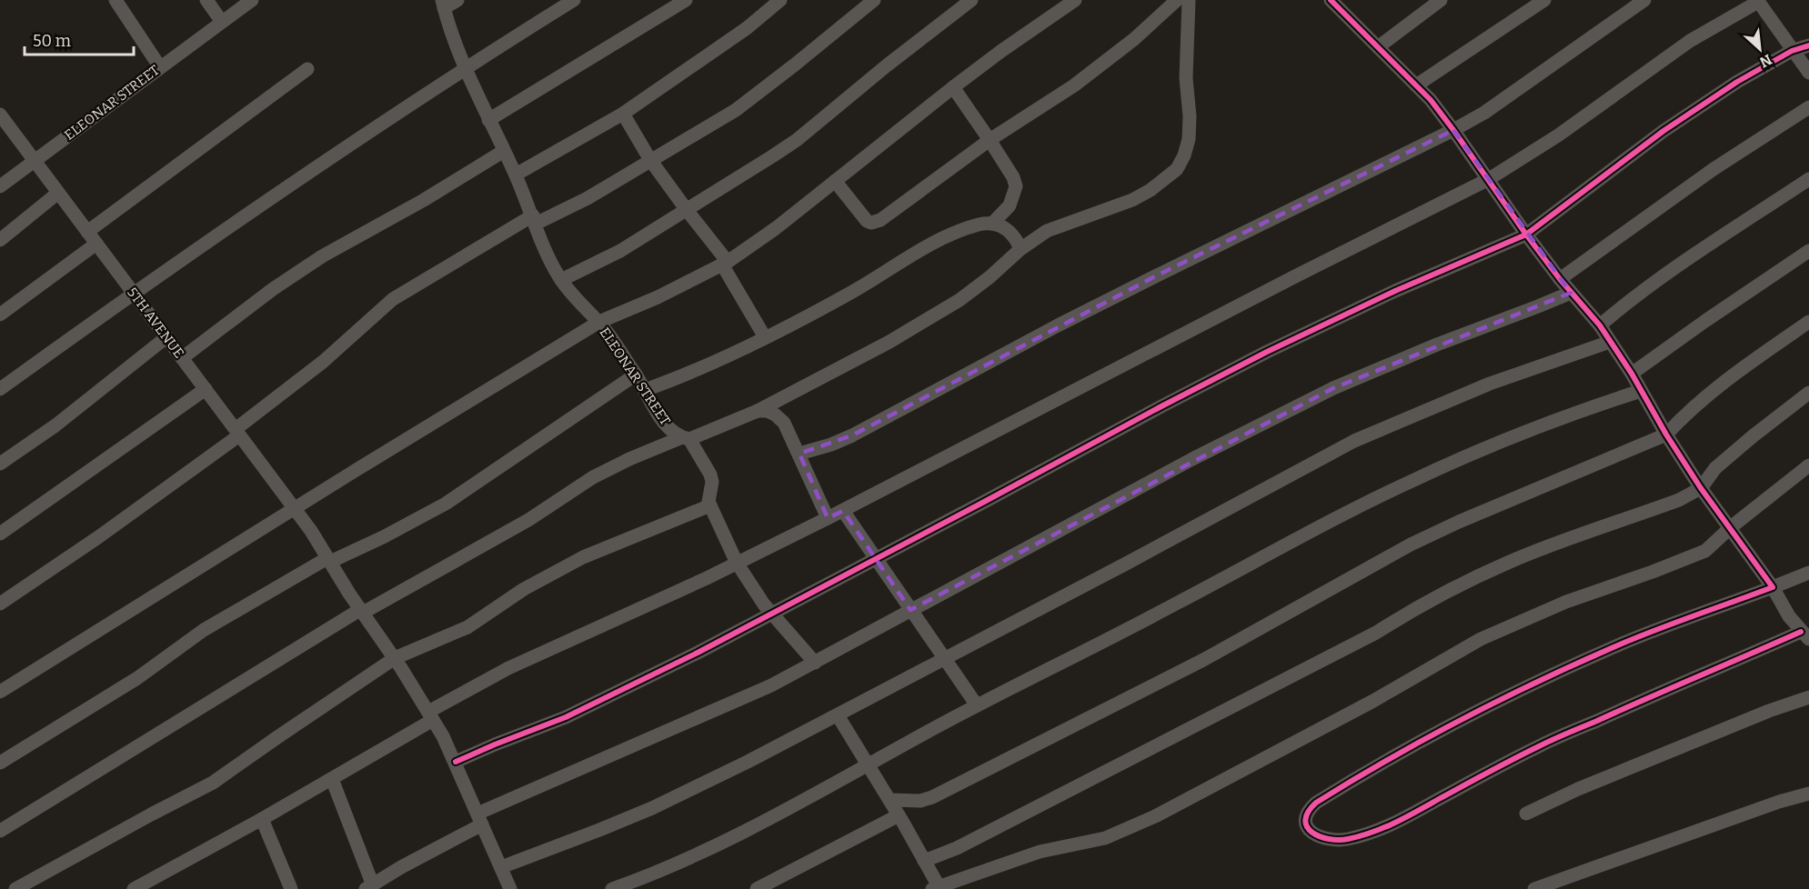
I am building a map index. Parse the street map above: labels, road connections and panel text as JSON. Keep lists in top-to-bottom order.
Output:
{
  "streets": {
    "street": ["ELEONAR STREET", "5TH AVENUE"]
  },
  "crossings": [
    ["ELEONAR STREET", "5TH AVENUE"]
  ],
  "scale_bar": "50 m",
  "north": "bottom right"
}
